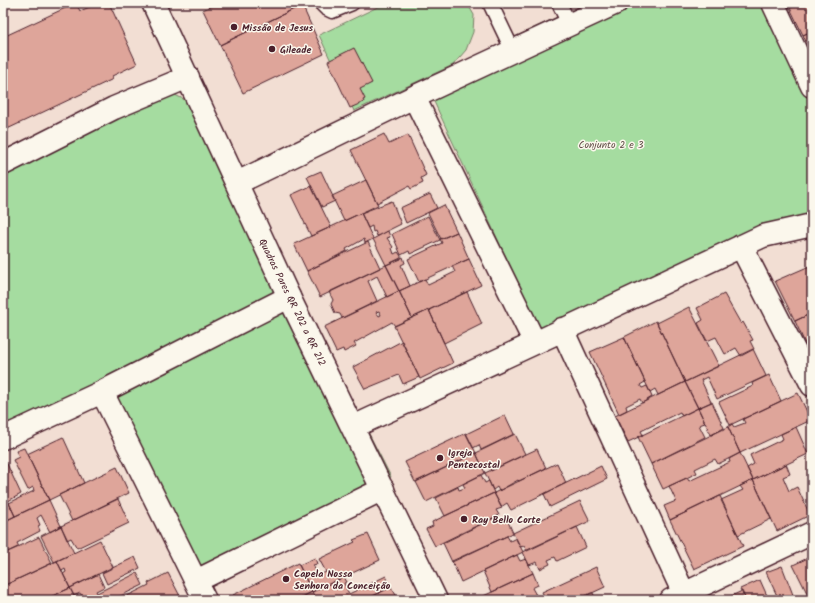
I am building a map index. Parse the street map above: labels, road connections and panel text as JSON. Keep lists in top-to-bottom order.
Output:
{
  "streets": {
    "street": ["Quadras Pares QR 202 a QR 212"]
  },
  "parks": ["Conjunto 2 e 3"],
  "places": [
    "Missão de Jesus",
    "Gileade",
    "Igreja Pentecostal",
    "Ray Bello Corte",
    "Capela Nossa Senhora da Conceição"
  ]
}
